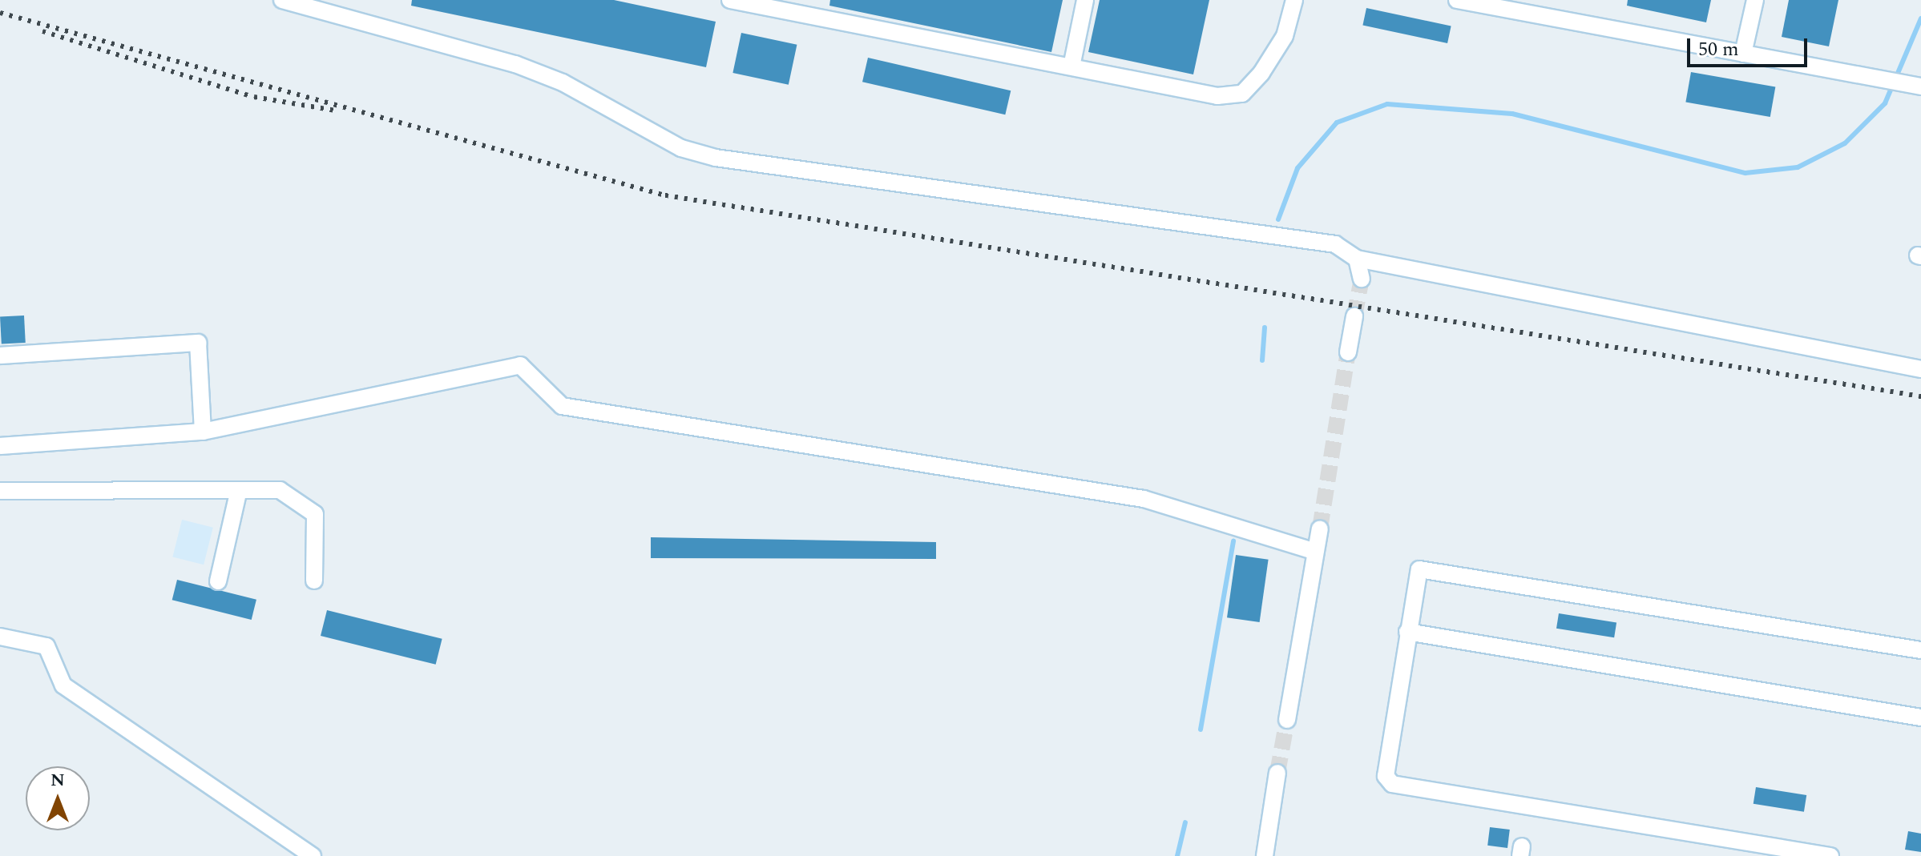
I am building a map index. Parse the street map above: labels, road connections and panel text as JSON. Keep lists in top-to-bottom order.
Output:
{
  "scale_bar": "50 m",
  "north": "top"
}
